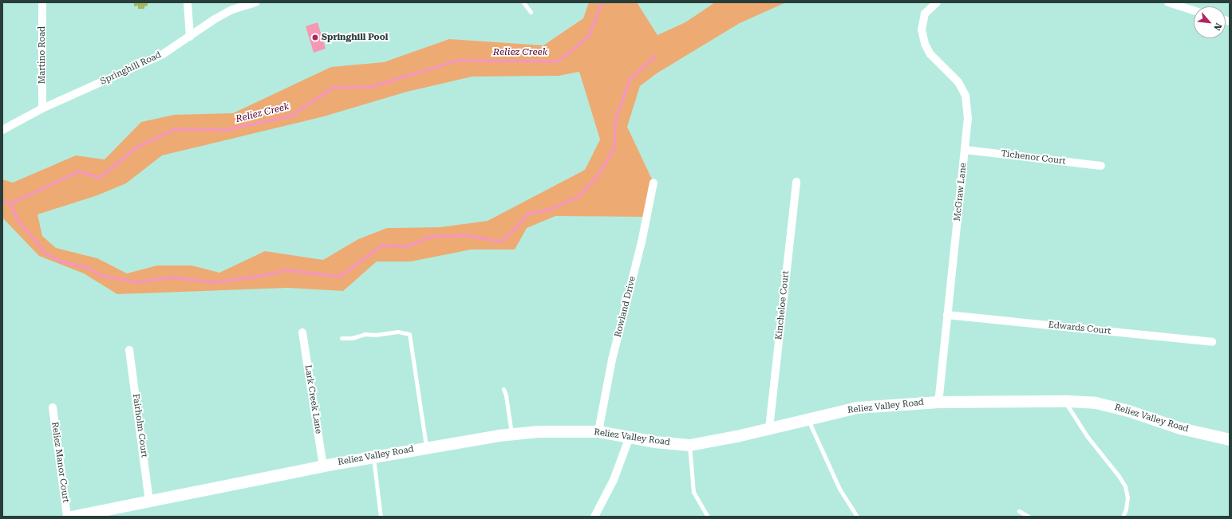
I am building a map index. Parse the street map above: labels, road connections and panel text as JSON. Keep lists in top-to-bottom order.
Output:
{
  "streets": {
    "main road": ["Reliez Valley Road"],
    "street": [
      "Martino Road",
      "Springhill Road",
      "Tichenor Court",
      "McGraw Lane",
      "Kincheloe Court",
      "Rowland Drive",
      "Edwards Court",
      "Lark Creek Lane",
      "Fairholm Court",
      "Reliez Manor Court"
    ]
  },
  "crossings": [
    ["Martino Road", "Springhill Road"],
    ["Tichenor Court", "McGraw Lane"],
    ["McGraw Lane", "Edwards Court"],
    ["McGraw Lane", "Reliez Valley Road"],
    ["Kincheloe Court", "Reliez Valley Road"],
    ["Rowland Drive", "Reliez Valley Road"],
    ["Lark Creek Lane", "Reliez Valley Road"],
    ["Reliez Valley Road", "Fairholm Court"]
  ],
  "water": ["Reliez Creek"],
  "places": ["Springhill Pool"],
  "north": "bottom right"
}
